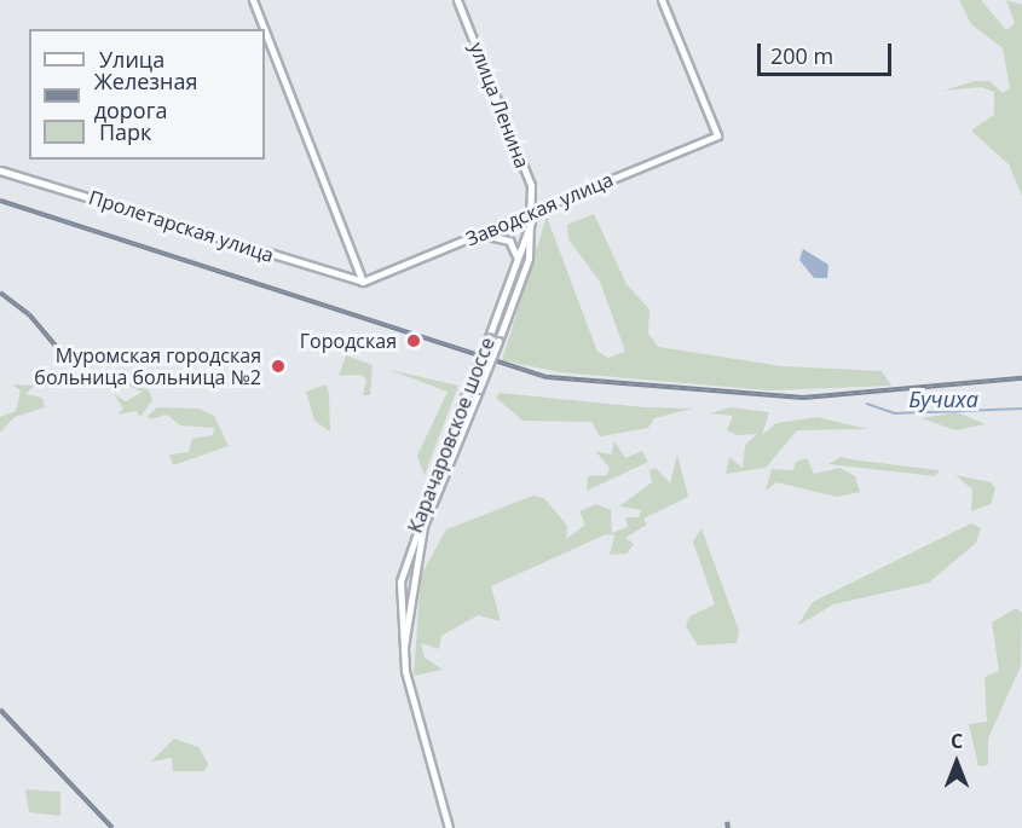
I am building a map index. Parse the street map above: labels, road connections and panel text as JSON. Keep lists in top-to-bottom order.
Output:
{
  "streets": {
    "street": [
      "улица Ленина",
      "Заводская улица",
      "Пролетарская улица",
      "Карачаровское шоссе"
    ]
  },
  "crossings": [
    ["улица Ленина", "Заводская улица"],
    ["улица Ленина", "Карачаровское шоссе"],
    ["Заводская улица", "Пролетарская улица"],
    ["Заводская улица", "Карачаровское шоссе"]
  ],
  "water": ["Бучиха"],
  "places": ["Городская", "Муромская городская больница больница №2"],
  "legend": ["Улица", "Железная дорога", "Парк"],
  "scale_bar": "200 m",
  "north": "top"
}
